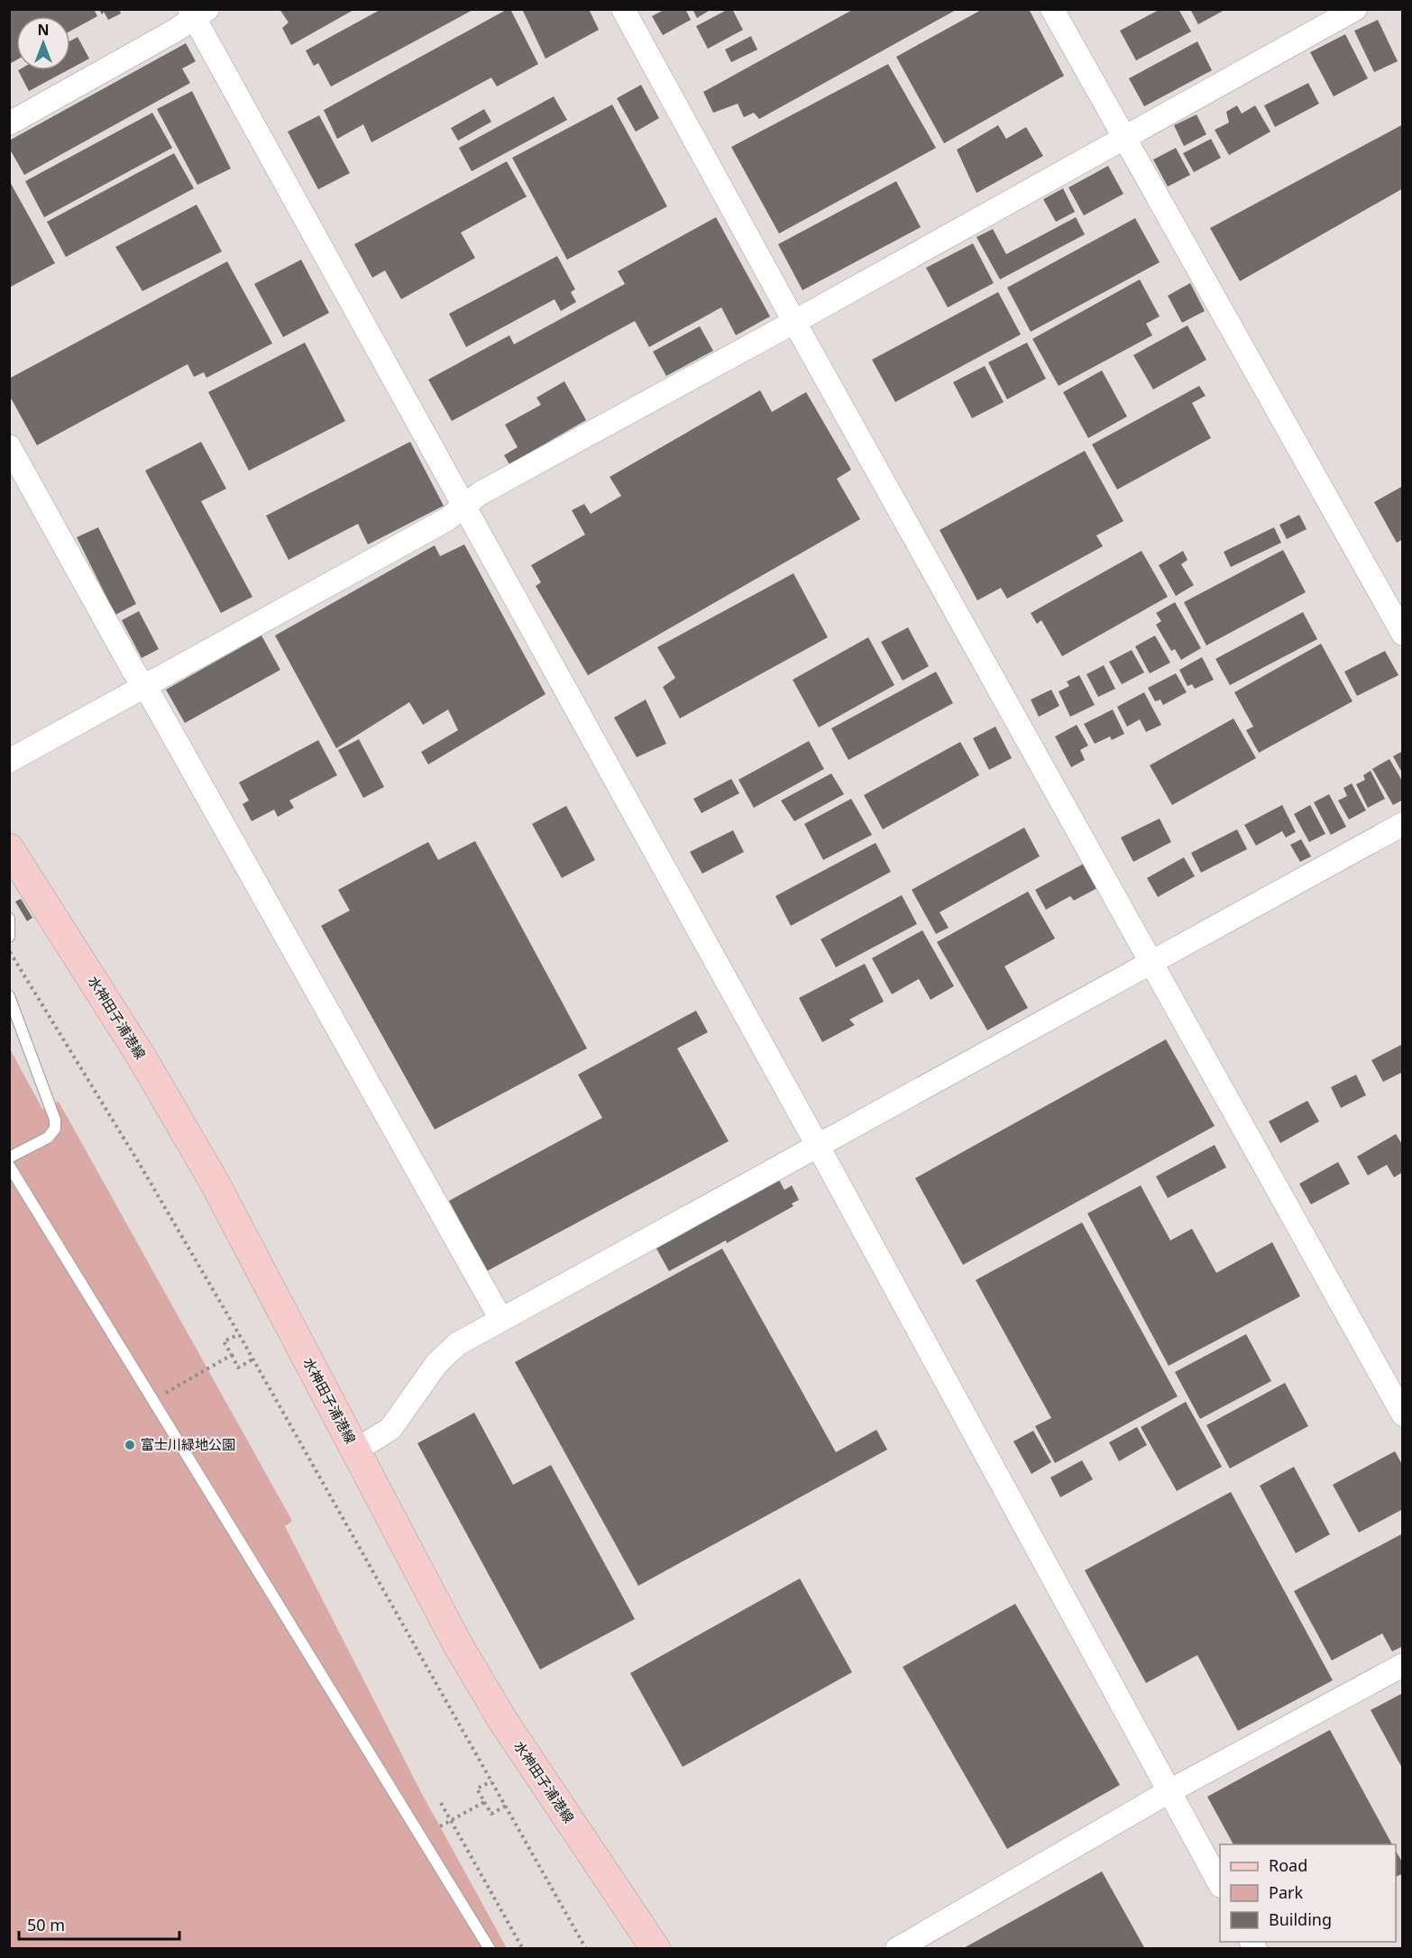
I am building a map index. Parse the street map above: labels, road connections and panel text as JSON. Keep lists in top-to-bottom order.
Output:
{
  "streets": {
    "main road": ["水神田子浦港線"]
  },
  "places": ["富士川緑地公園"],
  "legend": ["Road", "Park", "Building"],
  "scale_bar": "50 m",
  "north": "top"
}
